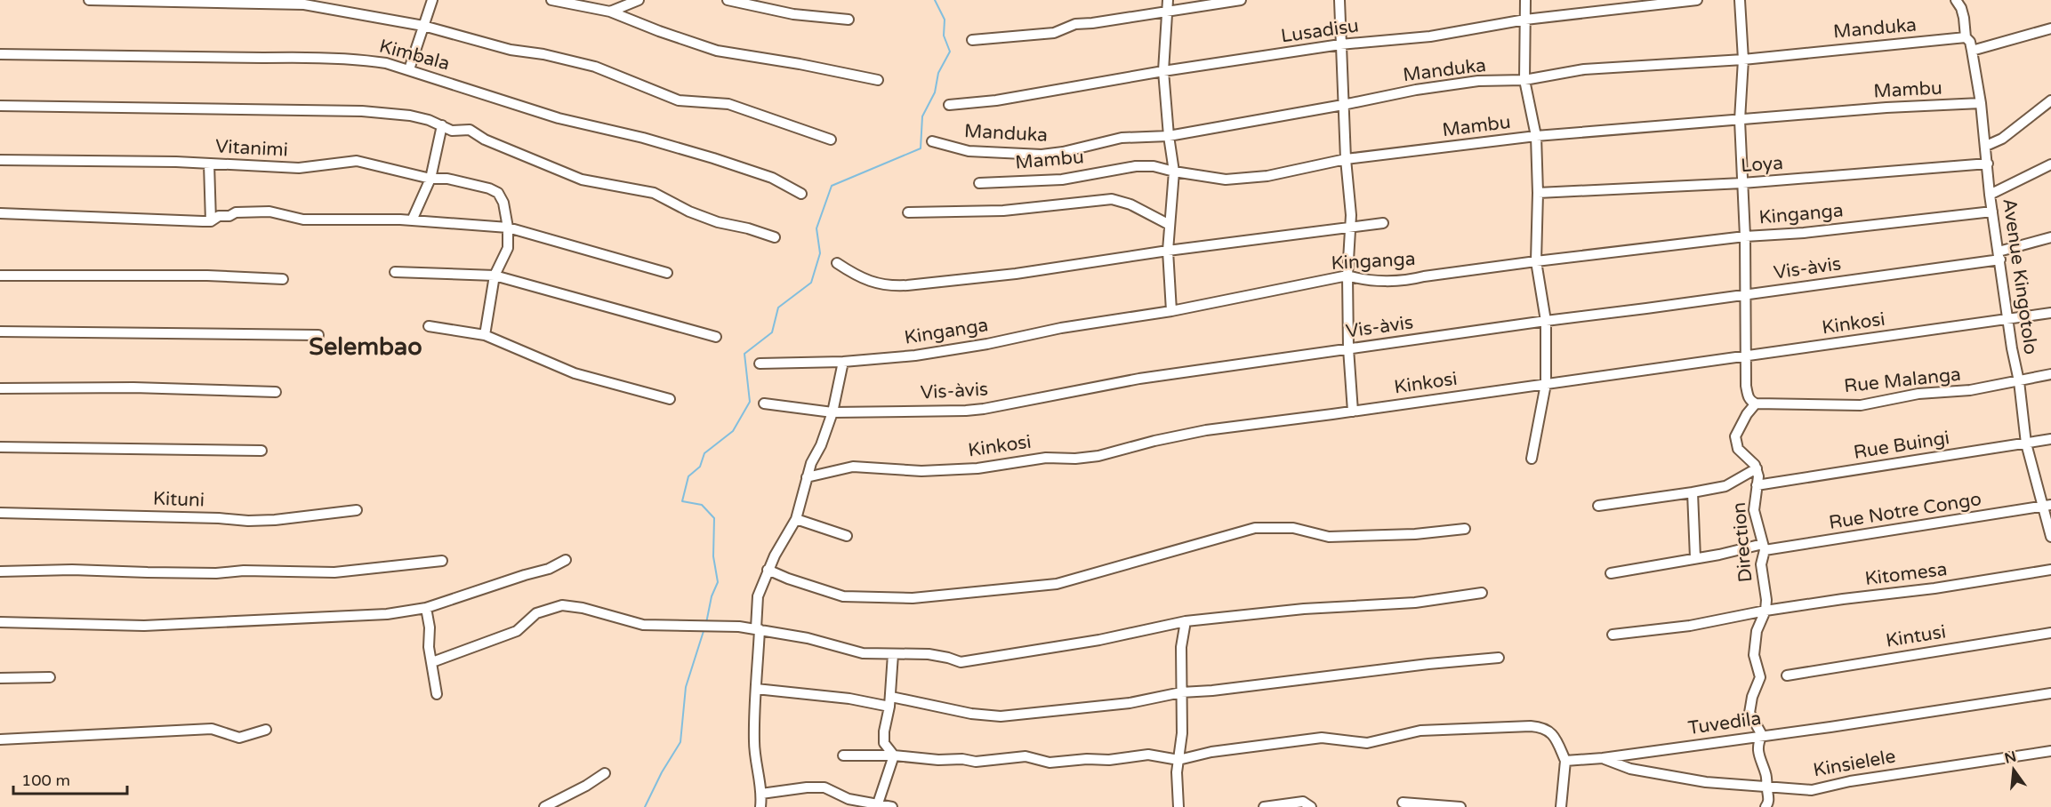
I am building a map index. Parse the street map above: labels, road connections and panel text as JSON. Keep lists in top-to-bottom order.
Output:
{
  "streets": {
    "street": [
      "Manduka",
      "Lusadisu",
      "Kimbala",
      "Mambu",
      "Vitanimi",
      "Loya",
      "Kinganga",
      "Vis-àvis",
      "Avenue Kingotolo",
      "Kinkosi",
      "Rue Malanga",
      "Rue Buingi",
      "Kituni",
      "Rue Notre Congo",
      "Direction",
      "Kitomesa",
      "Kintusi",
      "Tuvedila",
      "Kinsielele"
    ]
  },
  "crossings": [
    ["Manduka", "Avenue Kingotolo"],
    ["Mambu", "Avenue Kingotolo"],
    ["Loya", "Avenue Kingotolo"],
    ["Kinganga", "Avenue Kingotolo"],
    ["Vis-àvis", "Avenue Kingotolo"],
    ["Avenue Kingotolo", "Kinkosi"],
    ["Avenue Kingotolo", "Rue Malanga"],
    ["Avenue Kingotolo", "Rue Buingi"],
    ["Avenue Kingotolo", "Rue Notre Congo"],
    ["Rue Buingi", "Direction"],
    ["Rue Notre Congo", "Direction"],
    ["Direction", "Kitomesa"],
    ["Direction", "Tuvedila"],
    ["Tuvedila", "Kinsielele"]
  ],
  "districts": ["Selembao"],
  "scale_bar": "100 m",
  "north": "top"
}
